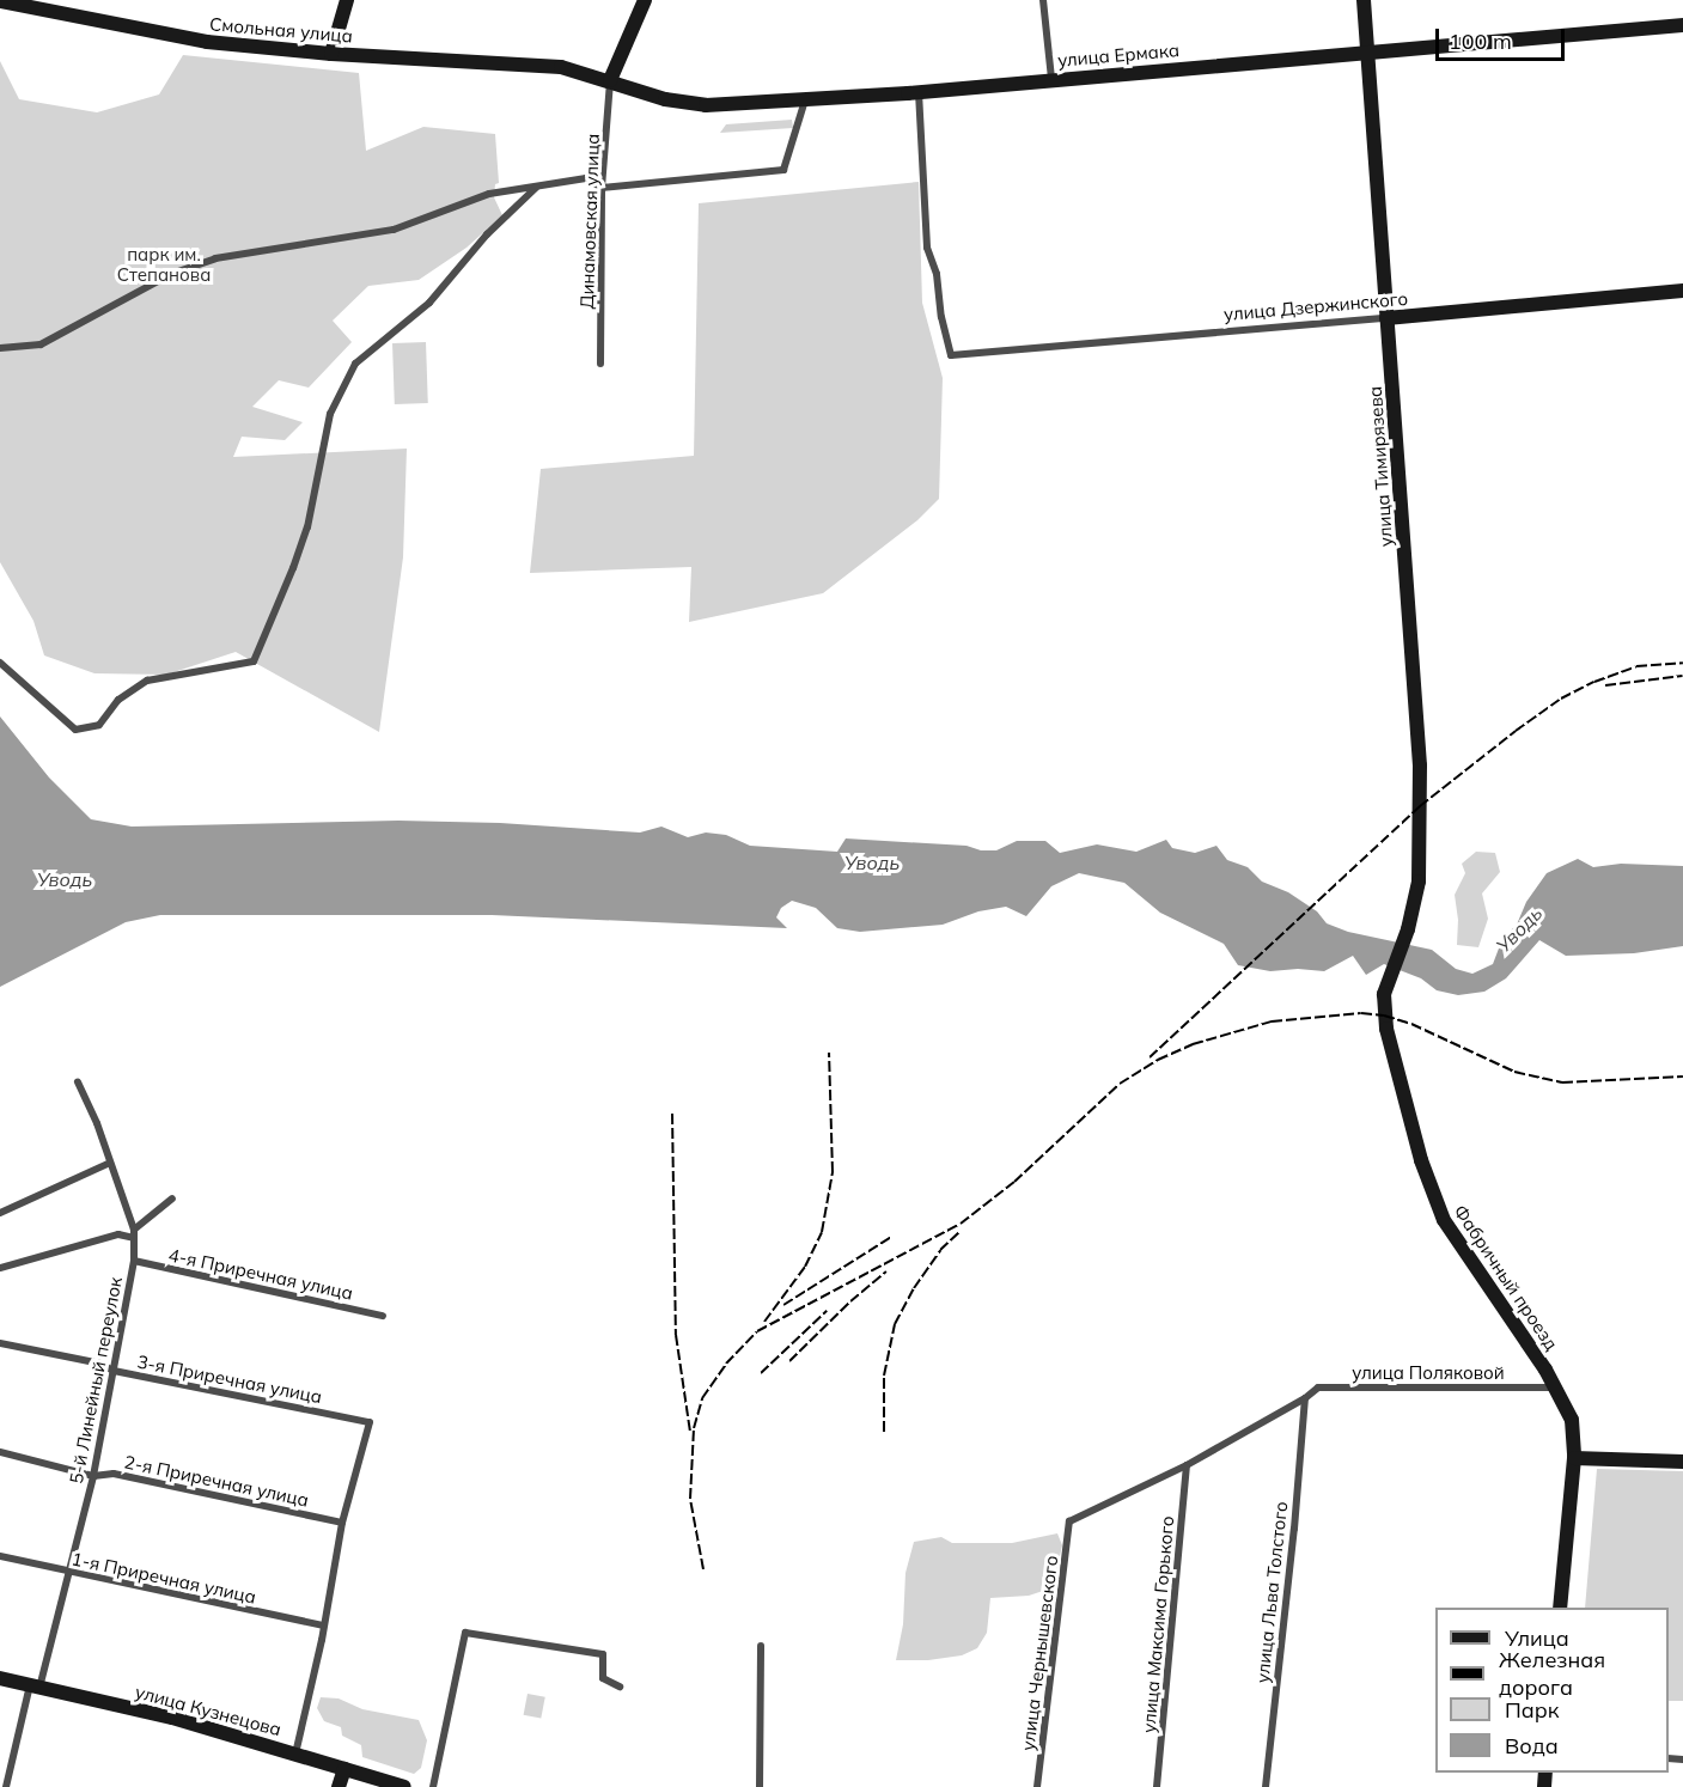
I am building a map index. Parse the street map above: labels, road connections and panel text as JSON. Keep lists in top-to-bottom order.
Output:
{
  "streets": {
    "main road": [
      "Смольная улица",
      "улица Ермака",
      "улица Дзержинского",
      "улица Тимирязева",
      "Фабричный проезд",
      "улица Кузнецова"
    ],
    "street": [
      "Динамовская улица",
      "4-я Приречная улица",
      "улица Поляковой",
      "3-я Приречная улица",
      "5-й Линейный переулок",
      "2-я Приречная улица",
      "1-я Приречная улица",
      "улица Льва Толстого",
      "улица Максима Горького",
      "улица Чернышевского"
    ]
  },
  "crossings": [
    ["Смольная улица", "улица Ермака"],
    ["улица Ермака", "Динамовская улица"],
    ["улица Ермака", "улица Дзержинского"],
    ["улица Ермака", "улица Тимирязева"],
    ["улица Дзержинского", "улица Тимирязева"],
    ["улица Тимирязева", "Фабричный проезд"],
    ["4-я Приречная улица", "5-й Линейный переулок"],
    ["Фабричный проезд", "улица Поляковой"],
    ["улица Поляковой", "улица Льва Толстого"],
    ["улица Поляковой", "улица Максима Горького"],
    ["улица Поляковой", "улица Чернышевского"],
    ["3-я Приречная улица", "5-й Линейный переулок"],
    ["3-я Приречная улица", "2-я Приречная улица"],
    ["5-й Линейный переулок", "2-я Приречная улица"],
    ["5-й Линейный переулок", "1-я Приречная улица"],
    ["5-й Линейный переулок", "улица Кузнецова"]
  ],
  "water": ["Уводь"],
  "parks": ["парк им. Степанова"],
  "legend": [
    "Улица",
    "Железная дорога",
    "Парк",
    "Вода"
  ],
  "scale_bar": "100 m"
}
